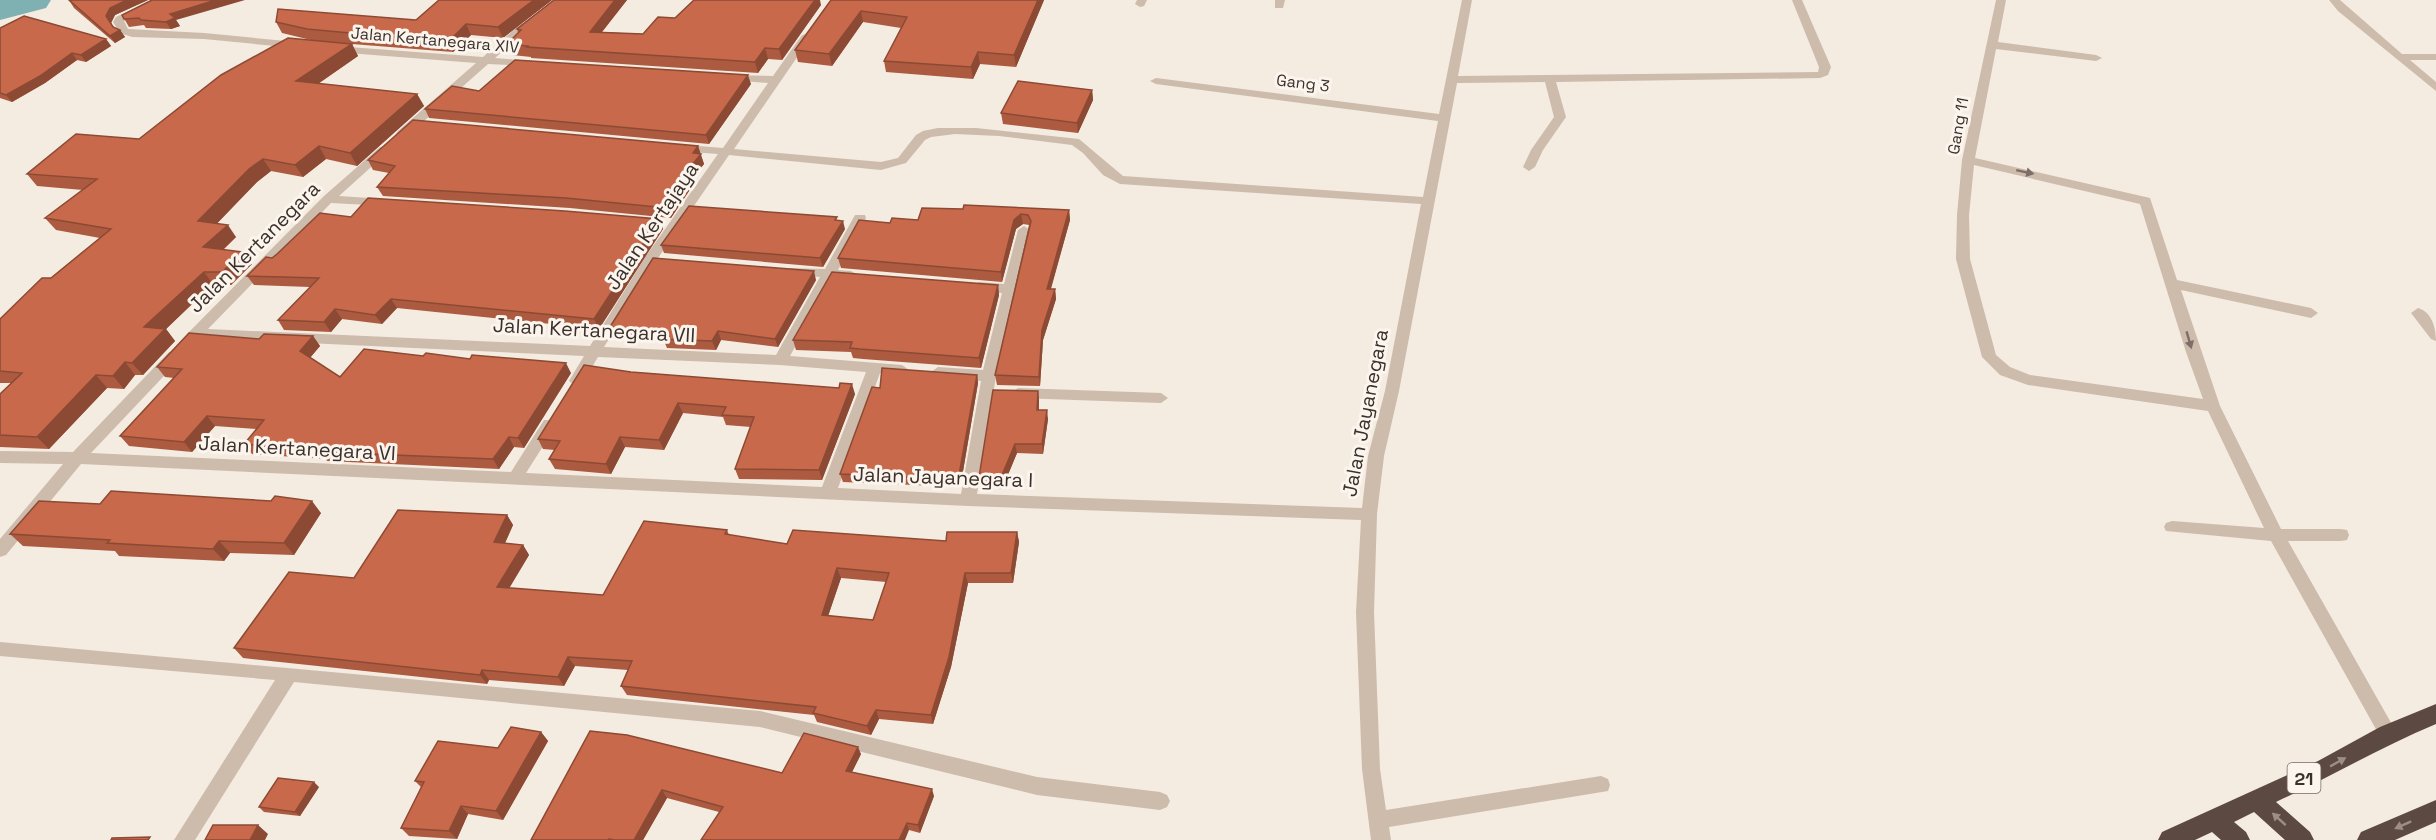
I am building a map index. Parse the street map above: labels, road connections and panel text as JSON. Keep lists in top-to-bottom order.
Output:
{
  "streets": {
    "highway": ["21"],
    "street": [
      "Jalan Kertanegara XIV",
      "Gang 3",
      "Gang 11",
      "Jalan Kertajaya",
      "Jalan Kertanegara",
      "Jalan Kertanegara VII",
      "Jalan Jayanegara",
      "Jalan Kertanegara VI",
      "Jalan Jayanegara I"
    ]
  },
  "crossings": [
    ["Jalan Kertanegara XIV", "Jalan Kertanegara"],
    ["Gang 3", "Jalan Jayanegara"],
    ["Jalan Kertajaya", "Jalan Kertanegara VII"],
    ["Jalan Kertanegara", "Jalan Kertanegara VII"],
    ["Jalan Kertanegara", "Jalan Kertanegara VI"],
    ["Jalan Jayanegara", "Jalan Jayanegara I"],
    ["Jalan Kertanegara VI", "Jalan Jayanegara I"]
  ]
}
